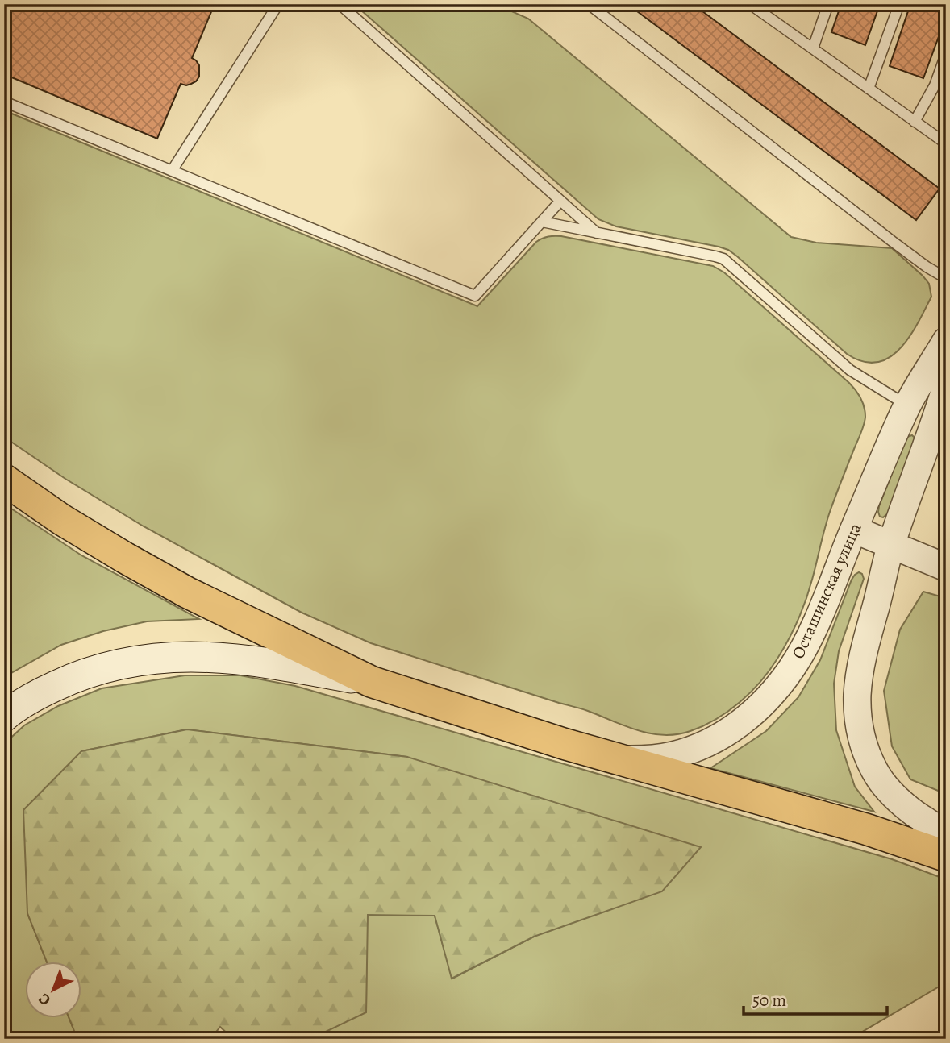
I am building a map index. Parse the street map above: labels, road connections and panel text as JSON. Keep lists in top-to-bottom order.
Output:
{
  "streets": {
    "street": ["Осташинская улица"]
  },
  "scale_bar": "50 m",
  "north": "bottom left"
}
